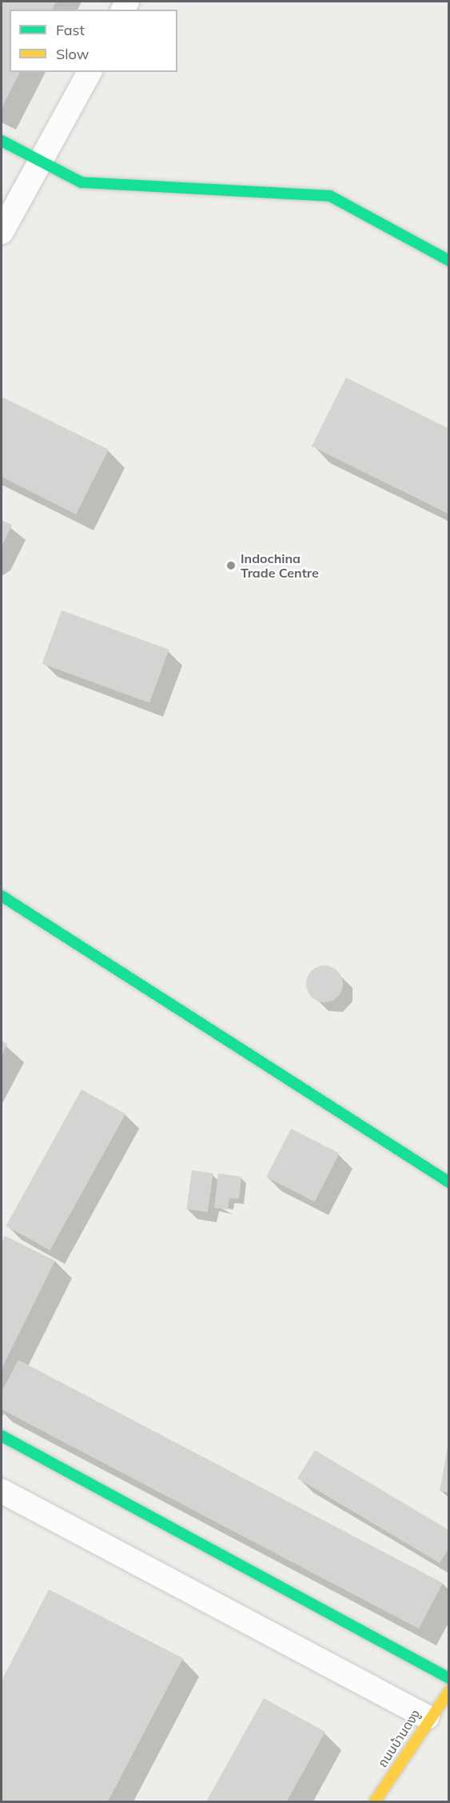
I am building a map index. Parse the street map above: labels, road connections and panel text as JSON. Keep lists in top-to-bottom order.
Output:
{
  "streets": {
    "street": ["ถนนบ้านดงงู"]
  },
  "places": ["Indochina Trade Centre"],
  "legend": ["Fast", "Slow"]
}
